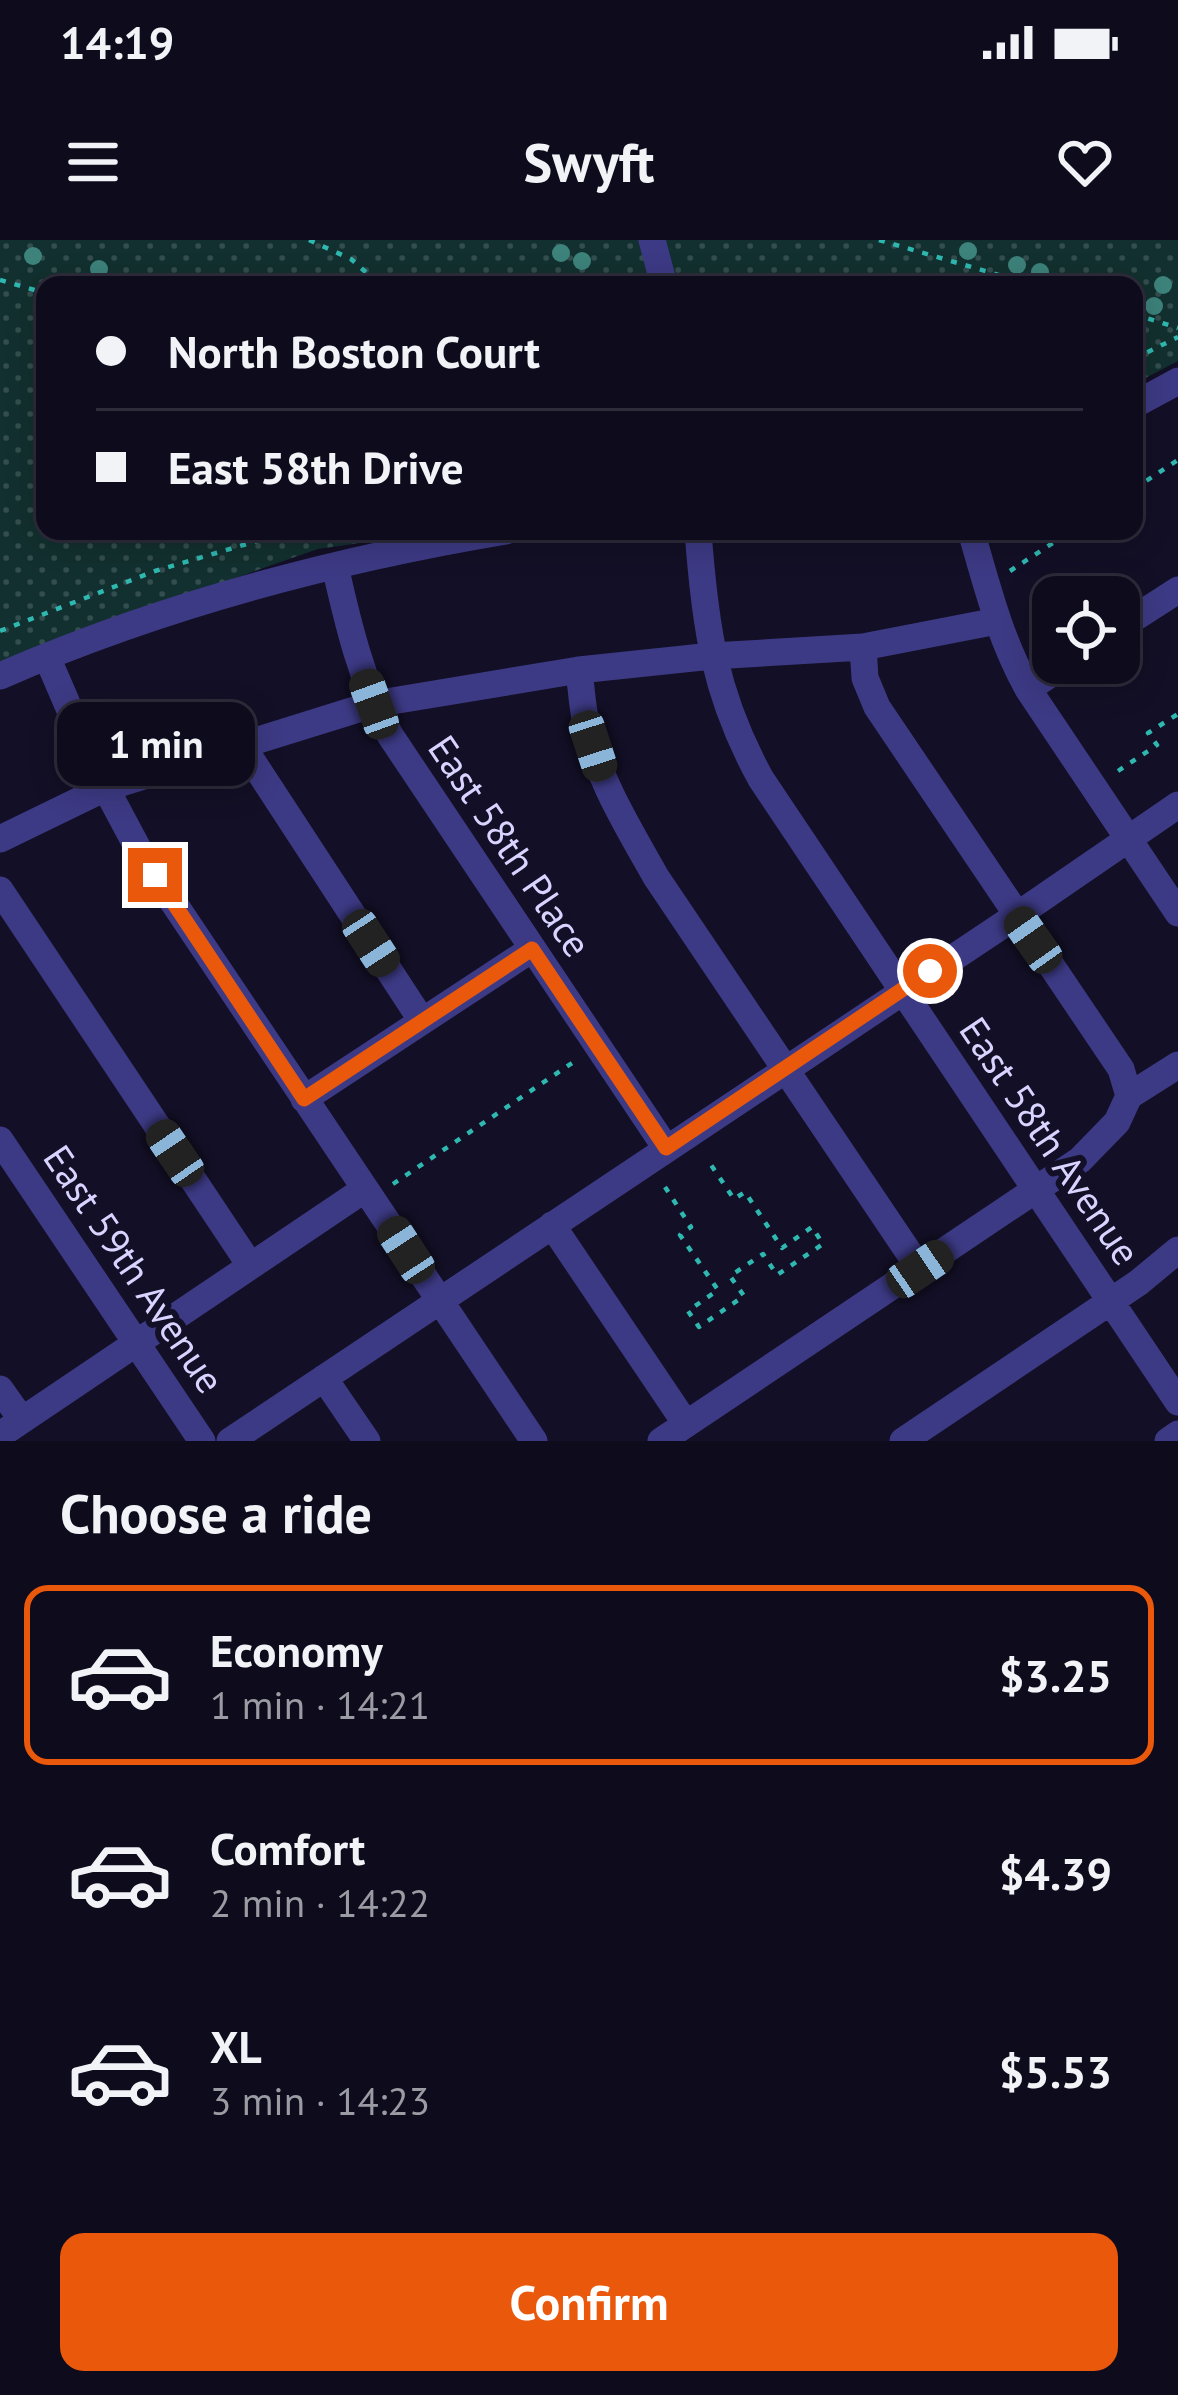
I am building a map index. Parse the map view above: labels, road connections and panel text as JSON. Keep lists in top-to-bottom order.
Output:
{
  "streets": {
    "street": ["East 58th Place", "East 58th Avenue", "East 59th Avenue"]
  },
  "page": {
    "status": "14:19",
    "header": "Swyft",
    "banner": ["North Boston Court", "East 58th Drive"],
    "bubble": "1 min",
    "heading": "Choose a ride",
    "list": [
      {
        "name": "Economy",
        "note": "1 min · 14:21",
        "value": "$3.25"
      },
      {
        "name": "Comfort",
        "note": "2 min · 14:22",
        "value": "$4.39"
      },
      {
        "name": "XL",
        "note": "3 min · 14:23",
        "value": "$5.53"
      }
    ],
    "buttons": "Confirm"
  }
}
